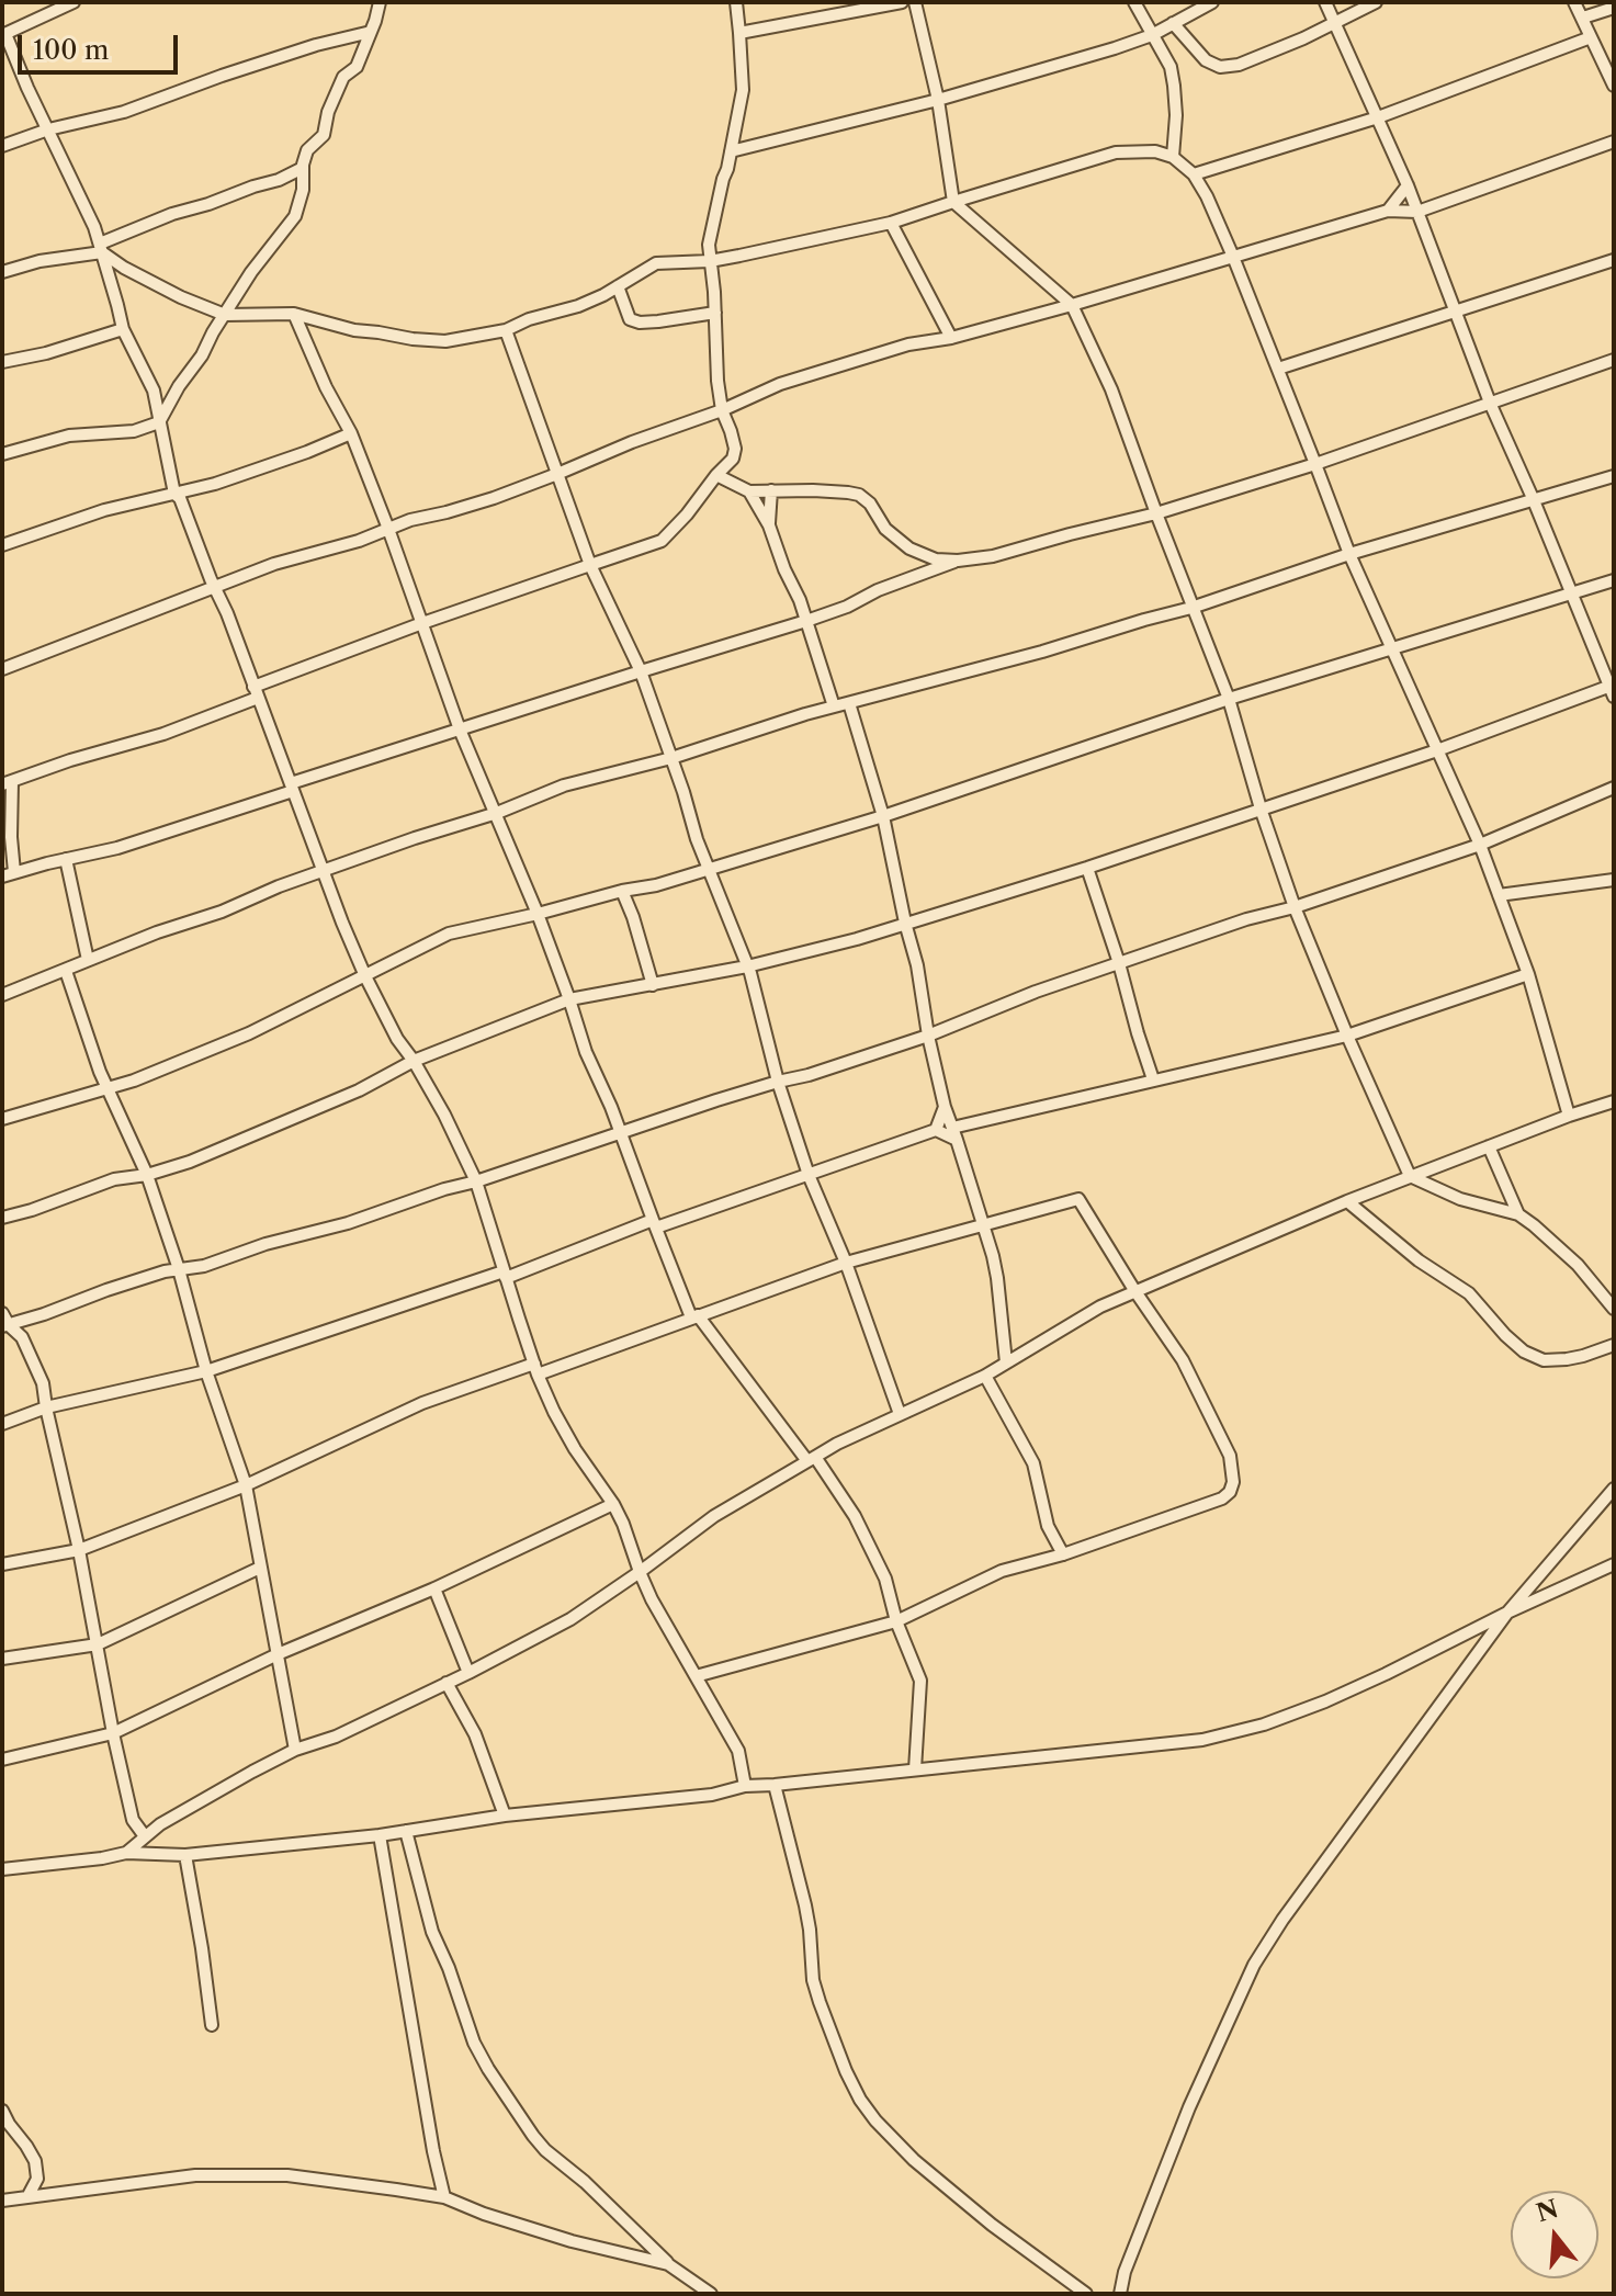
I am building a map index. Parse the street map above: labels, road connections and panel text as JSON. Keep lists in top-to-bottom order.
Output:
{
  "scale_bar": "100 m",
  "north": "top"
}
